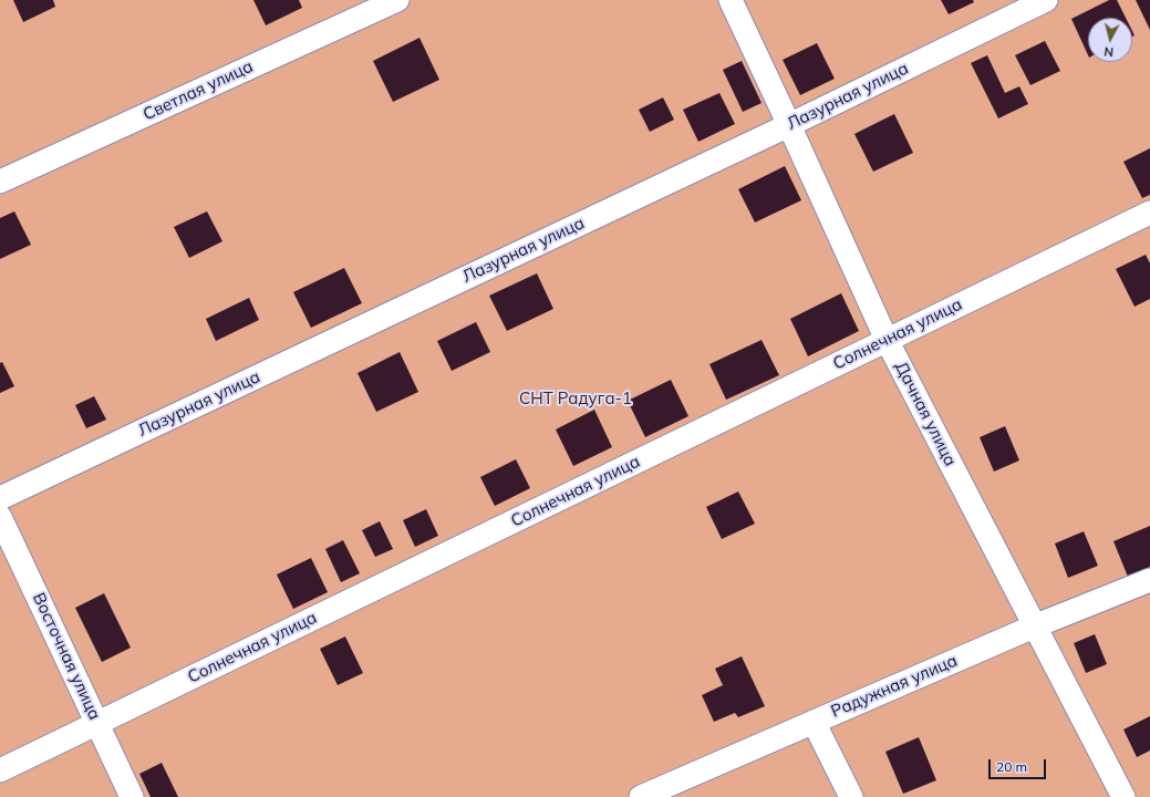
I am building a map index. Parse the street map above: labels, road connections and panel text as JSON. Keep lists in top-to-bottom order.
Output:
{
  "streets": {
    "street": [
      "Светлая улица",
      "Лазурная улица",
      "Солнечная улица",
      "Дачная улица",
      "Восточная улица",
      "Радужная улица"
    ]
  },
  "crossings": [
    ["Лазурная улица", "Дачная улица"],
    ["Солнечная улица", "Дачная улица"],
    ["Солнечная улица", "Восточная улица"],
    ["Дачная улица", "Радужная улица"]
  ],
  "parks": ["СНТ Радуга-1"],
  "scale_bar": "20 m",
  "north": "bottom"
}
